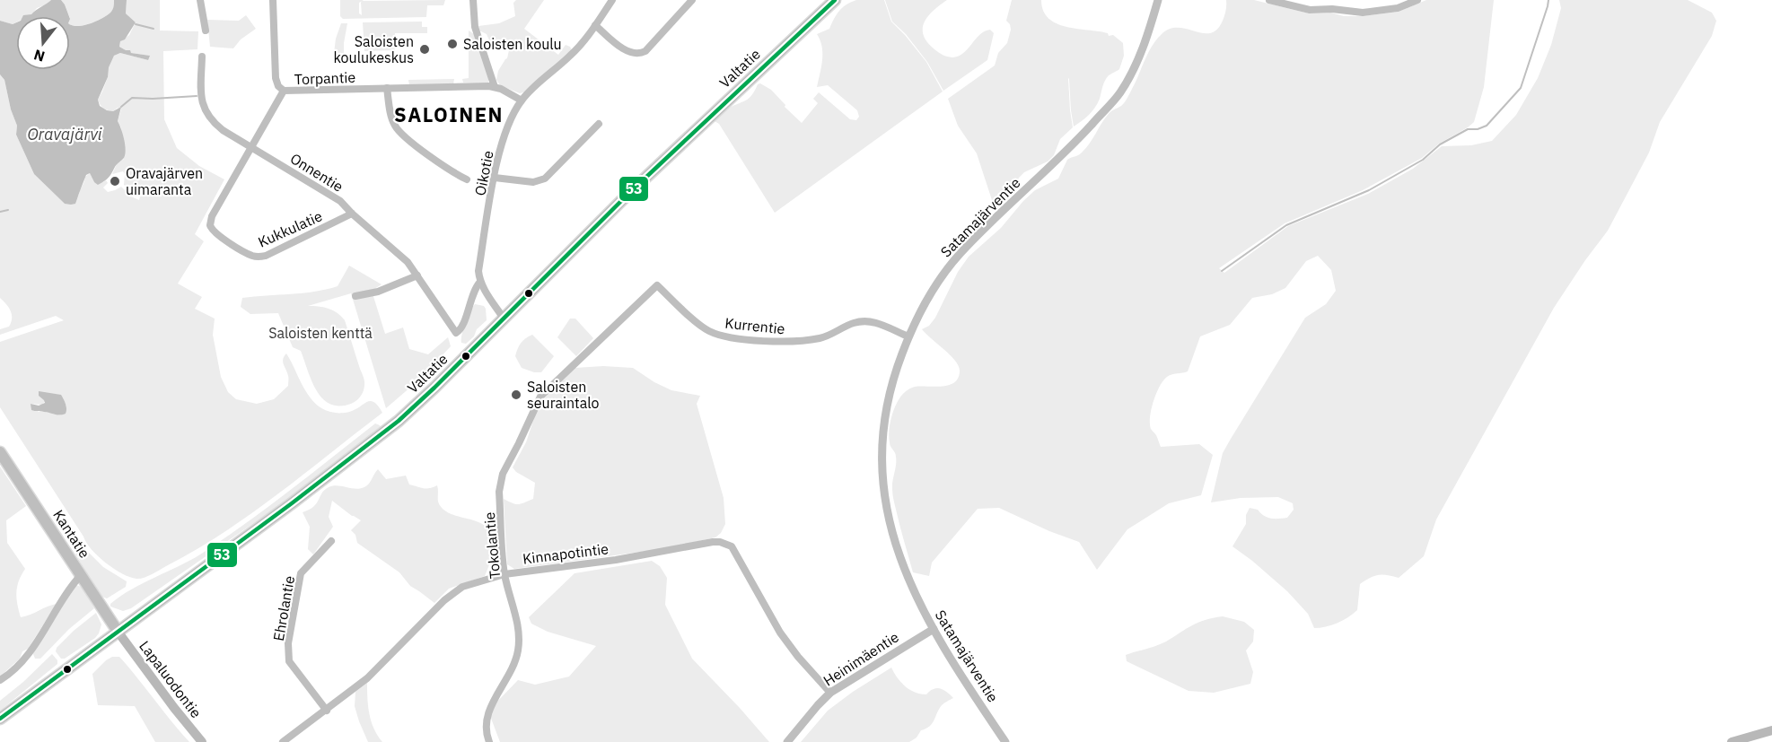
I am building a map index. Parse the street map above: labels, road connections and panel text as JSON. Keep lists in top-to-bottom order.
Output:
{
  "streets": {
    "main road": ["Valtatie", "Kantatie", "Lapaluodontie"],
    "street": [
      "Torpantie",
      "Onnentie",
      "Oikotie",
      "Satamajärventie",
      "Kukkulatie",
      "Kurrentie",
      "Tokolantie",
      "Kinnapotintie",
      "Ehrolantie",
      "Heinimäentie"
    ]
  },
  "crossings": [
    ["Valtatie", "Kantatie"],
    ["Valtatie", "Lapaluodontie"],
    ["Torpantie", "Onnentie"],
    ["Torpantie", "Oikotie"],
    ["Torpantie", "Kukkulatie"],
    ["Onnentie", "Oikotie"],
    ["Onnentie", "Kukkulatie"],
    ["Satamajärventie", "Kurrentie"],
    ["Satamajärventie", "Heinimäentie"],
    ["Kurrentie", "Tokolantie"],
    ["Kantatie", "Lapaluodontie"],
    ["Tokolantie", "Kinnapotintie"],
    ["Kinnapotintie", "Ehrolantie"],
    ["Kinnapotintie", "Heinimäentie"]
  ],
  "districts": ["SALOINEN"],
  "water": ["Oravajärvi"],
  "parks": ["Saloisten kenttä"],
  "places": [
    "Saloisten koulu",
    "Saloisten koulukeskus",
    "Oravajärven uimaranta",
    "Saloisten seuraintalo"
  ],
  "lines": ["transit line 53"],
  "north": "bottom"
}
